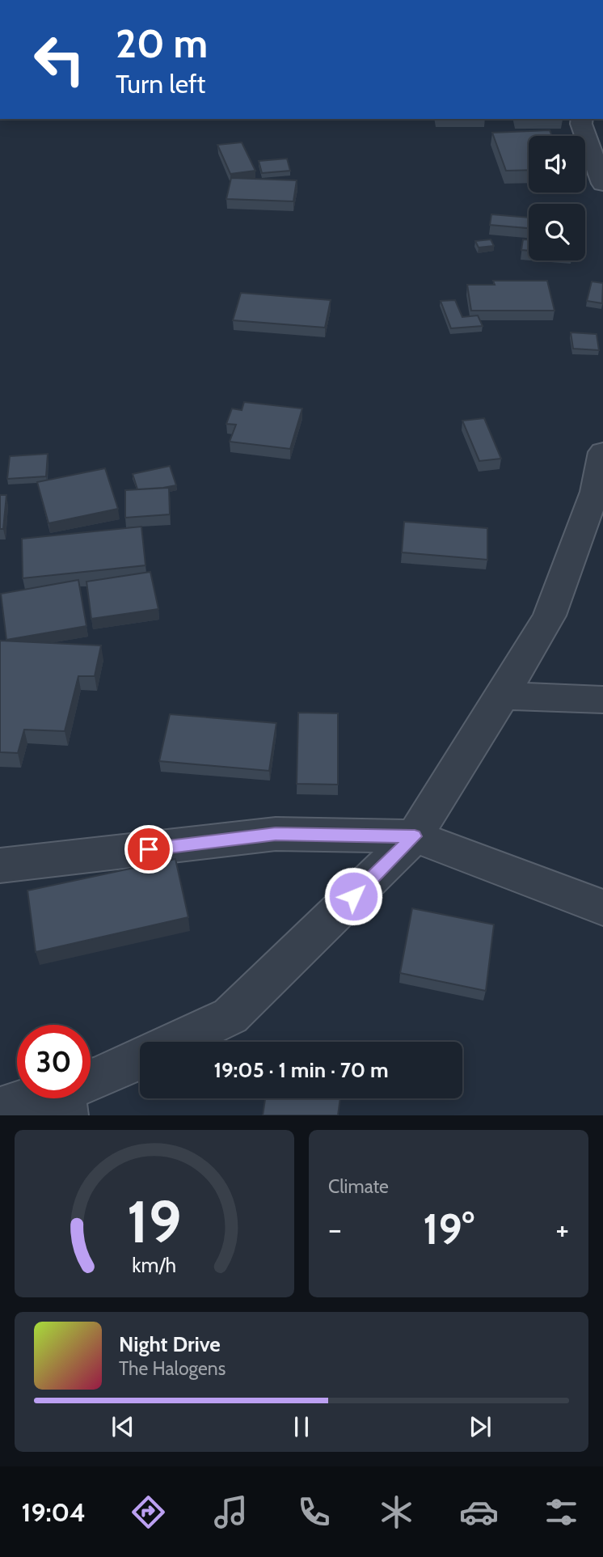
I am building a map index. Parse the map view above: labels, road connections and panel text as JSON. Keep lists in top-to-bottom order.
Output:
{
  "page": {
    "turn": ["20 m", "Turn left"],
    "limit": "30",
    "trip": "19:05 · 1 min · 70 m",
    "tile": "Climate",
    "heat": ["−", "19°", "+"],
    "song": ["Night Drive", "The Halogens"],
    "tabs": "19:04",
    "gauge": ["19", "km/h"]
  }
}
